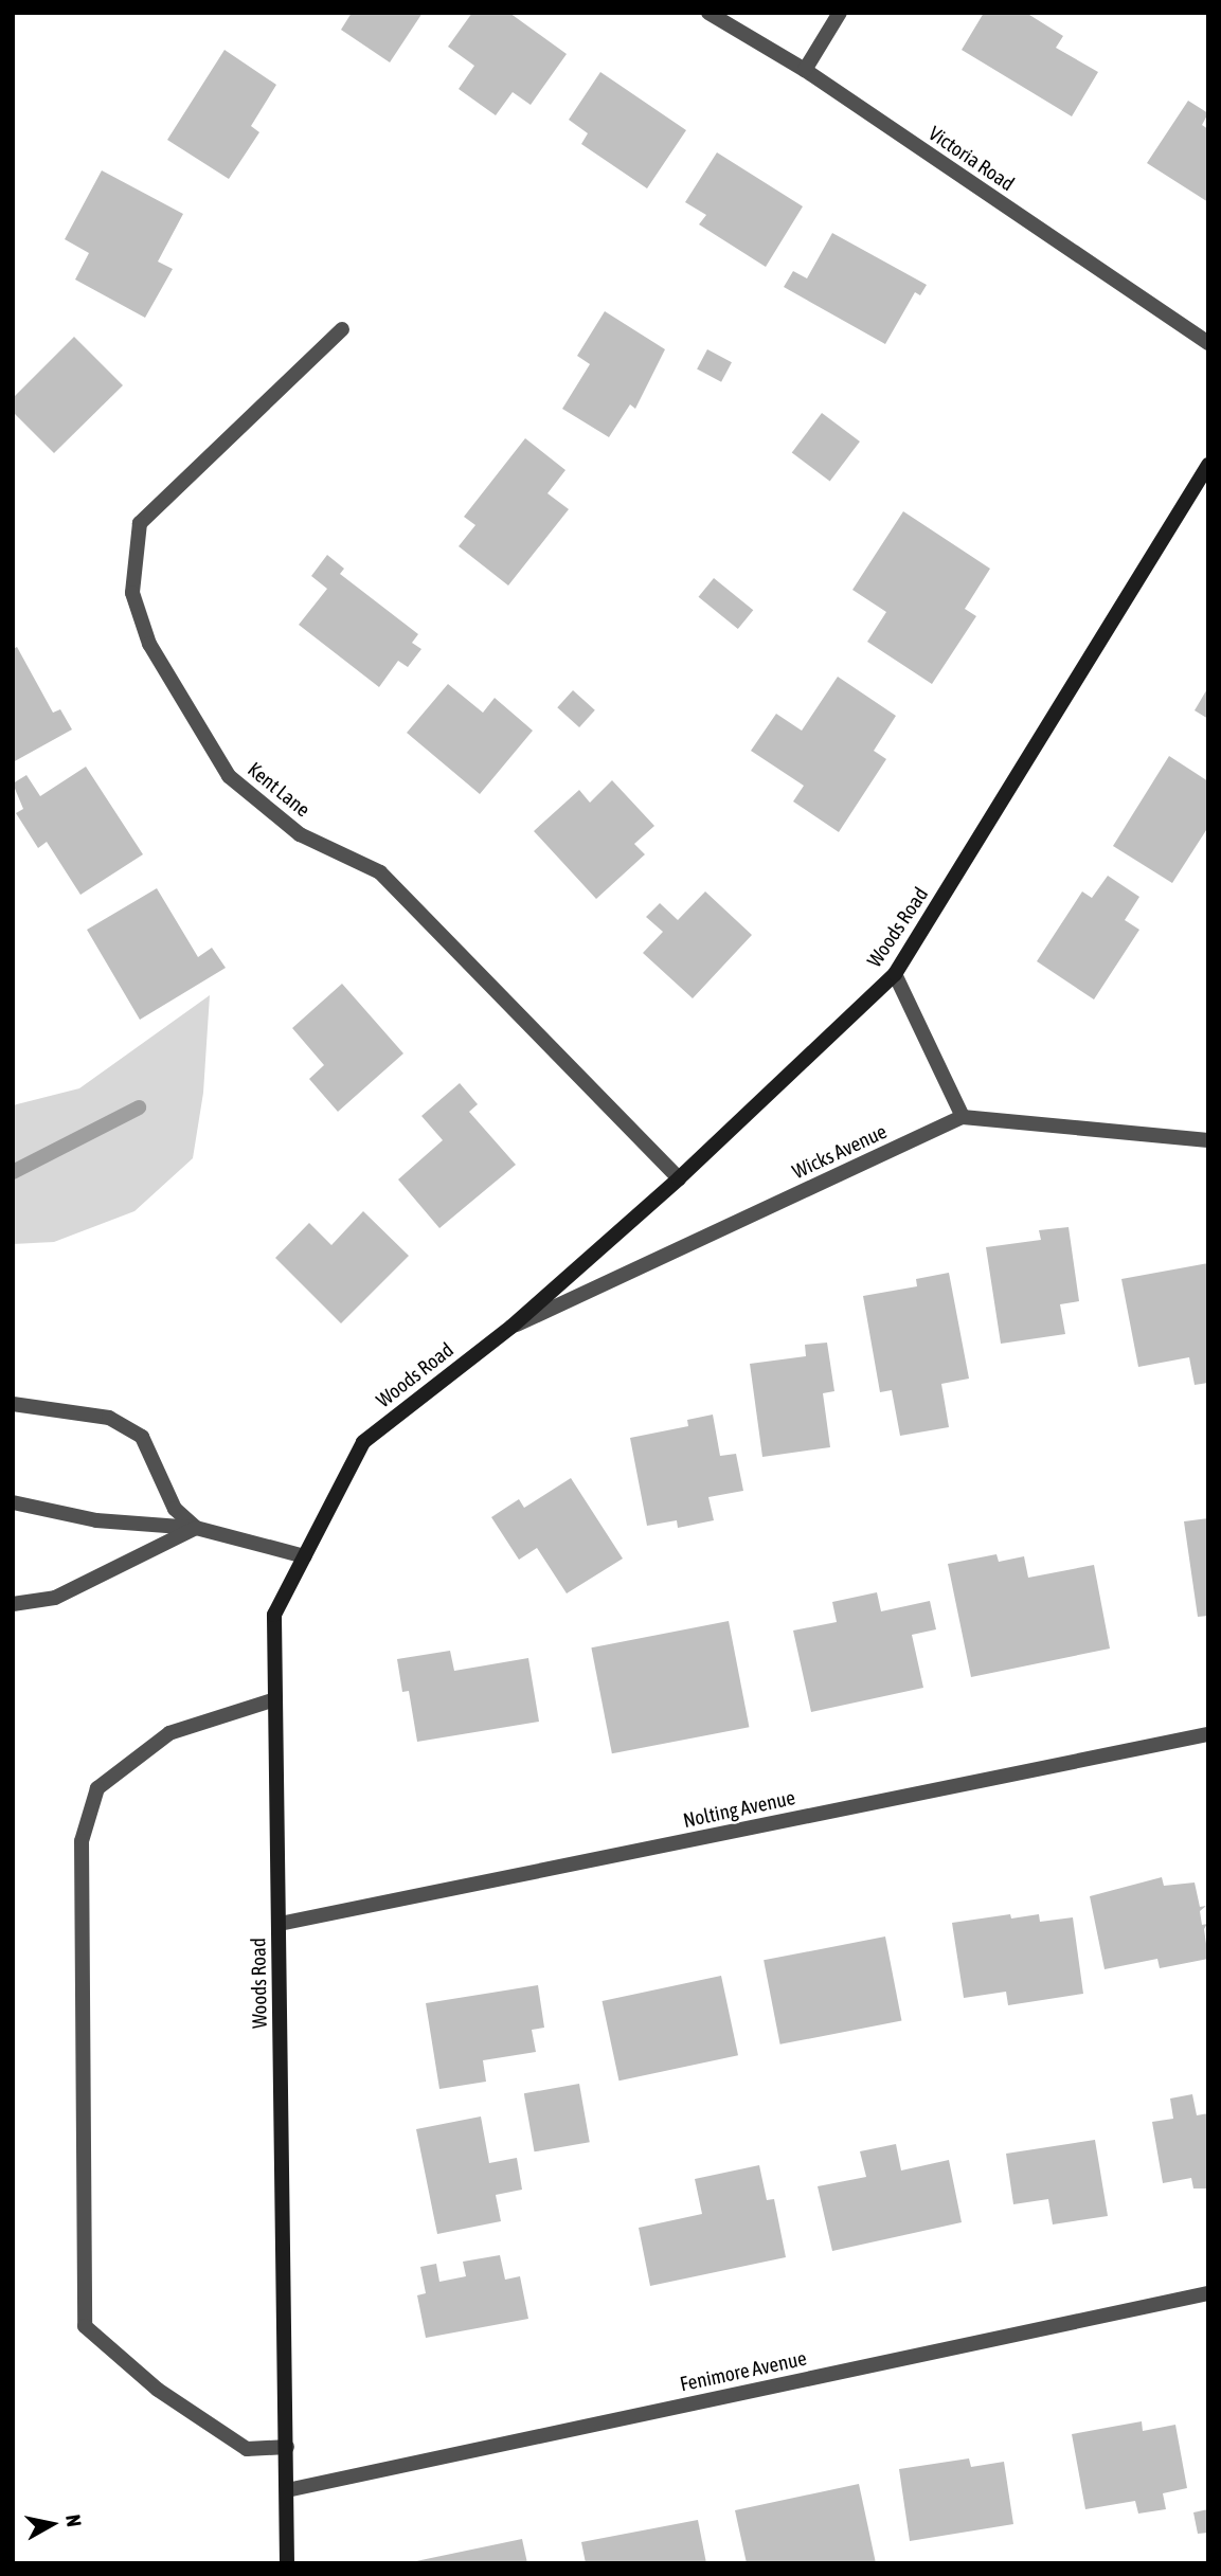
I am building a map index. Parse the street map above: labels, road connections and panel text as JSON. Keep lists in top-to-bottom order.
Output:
{
  "streets": {
    "street": [
      "Victoria Road",
      "Kent Lane",
      "Woods Road",
      "Wicks Avenue",
      "Nolting Avenue",
      "Fenimore Avenue"
    ]
  },
  "crossings": [
    ["Kent Lane", "Woods Road"],
    ["Woods Road", "Wicks Avenue"],
    ["Woods Road", "Nolting Avenue"],
    ["Woods Road", "Fenimore Avenue"]
  ],
  "north": "right"
}
